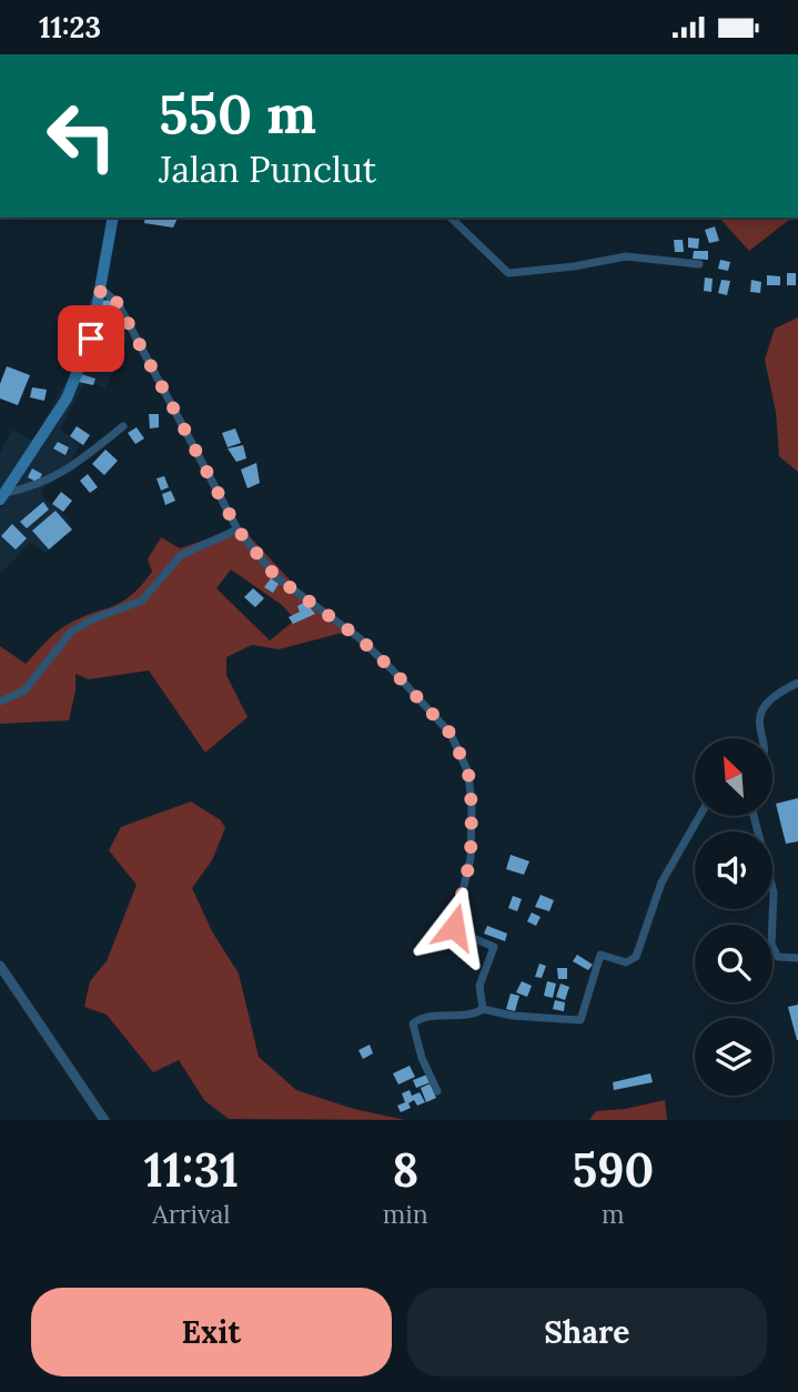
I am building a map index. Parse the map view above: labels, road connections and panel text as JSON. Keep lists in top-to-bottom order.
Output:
{
  "north": "top left",
  "page": {
    "status": "11:23",
    "turn": ["550 m", "Jalan Punclut"],
    "eta": [
      "11:31",
      "Arrival",
      "8",
      "min",
      "590",
      "m"
    ],
    "buttons": ["Exit", "Share"]
  }
}
